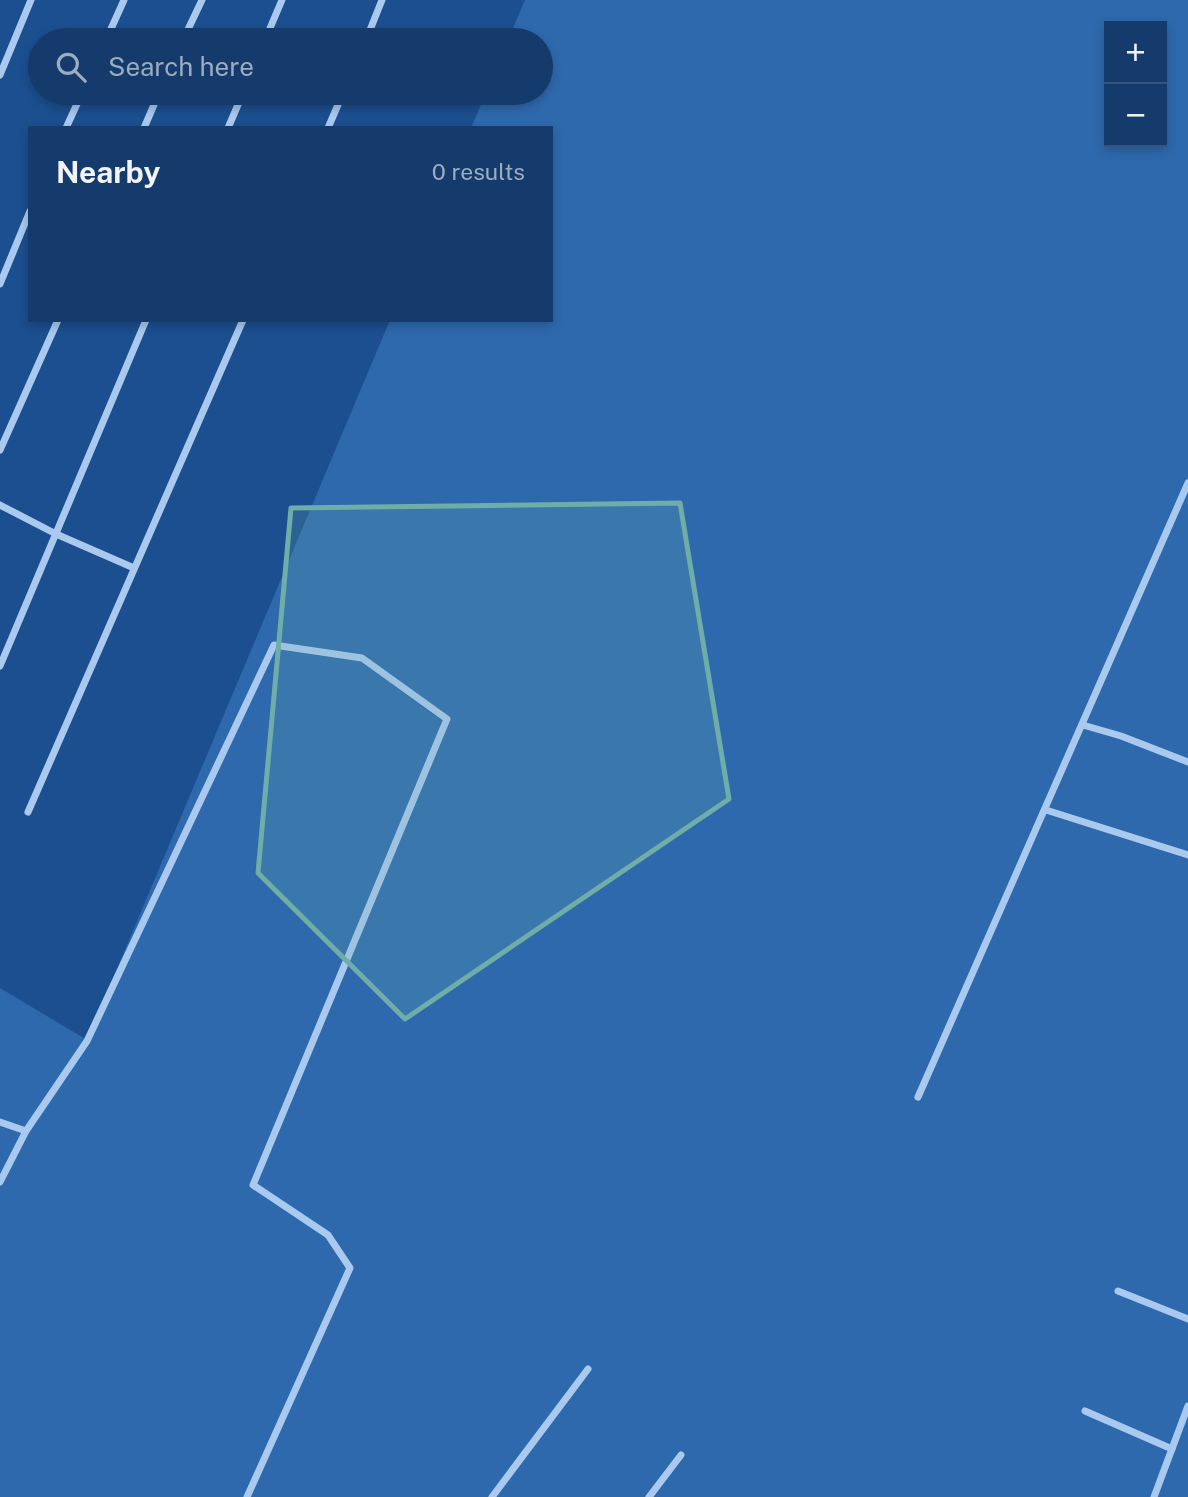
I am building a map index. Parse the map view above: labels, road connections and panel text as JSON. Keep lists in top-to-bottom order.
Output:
{
  "page": {
    "map_buttons": ["+", "−"],
    "search": "Search here",
    "heading": ["Nearby", "0 results"]
  }
}
